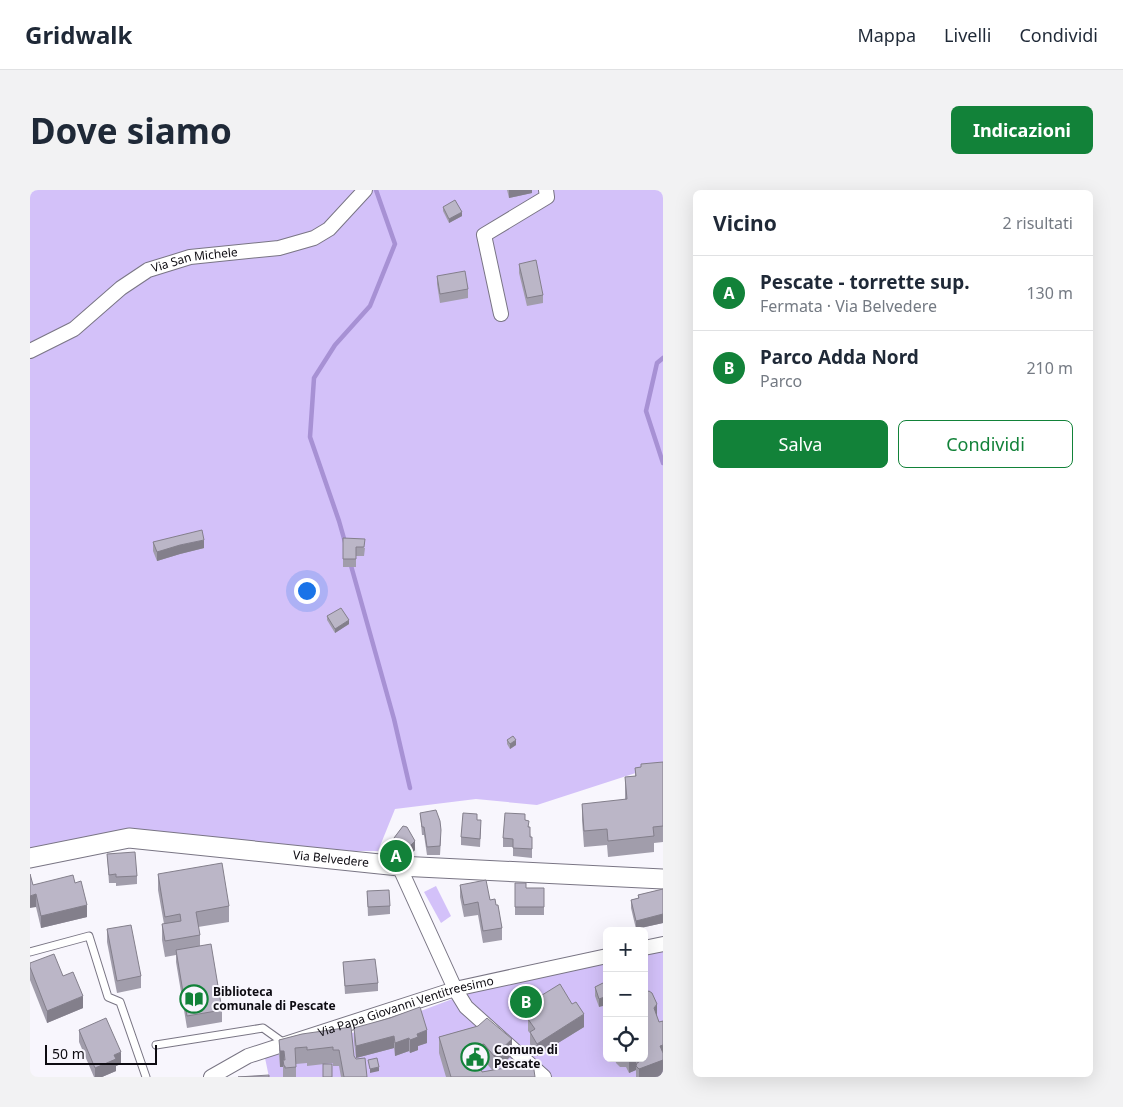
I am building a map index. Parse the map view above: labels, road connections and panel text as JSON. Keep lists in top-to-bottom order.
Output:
{
  "streets": {
    "main road": ["Via Belvedere"],
    "street": ["Via San Michele", "Via Papa Giovanni Ventitreesimo"]
  },
  "places": {
    "library": ["Biblioteca comunale di Pescate"],
    "public building": ["Comune di Pescate"]
  },
  "scale_bar": "50 m",
  "page": {
    "header": "Gridwalk",
    "nav": ["Mappa", "Livelli", "Condividi"],
    "buttons": [
      "Indicazioni",
      ["Salva", "Condividi"]
    ],
    "title": "Dove siamo",
    "heading": ["Vicino", "2 risultati"],
    "list": [
      {
        "mark": "A",
        "name": "Pescate - torrette sup.",
        "note": "Fermata · Via Belvedere",
        "value": "130 m"
      },
      {
        "mark": "B",
        "name": "Parco Adda Nord",
        "note": "Parco",
        "value": "210 m"
      }
    ],
    "pins": ["A", "B"],
    "map_buttons": ["+", "−"],
    "scale": "50 m"
  }
}
